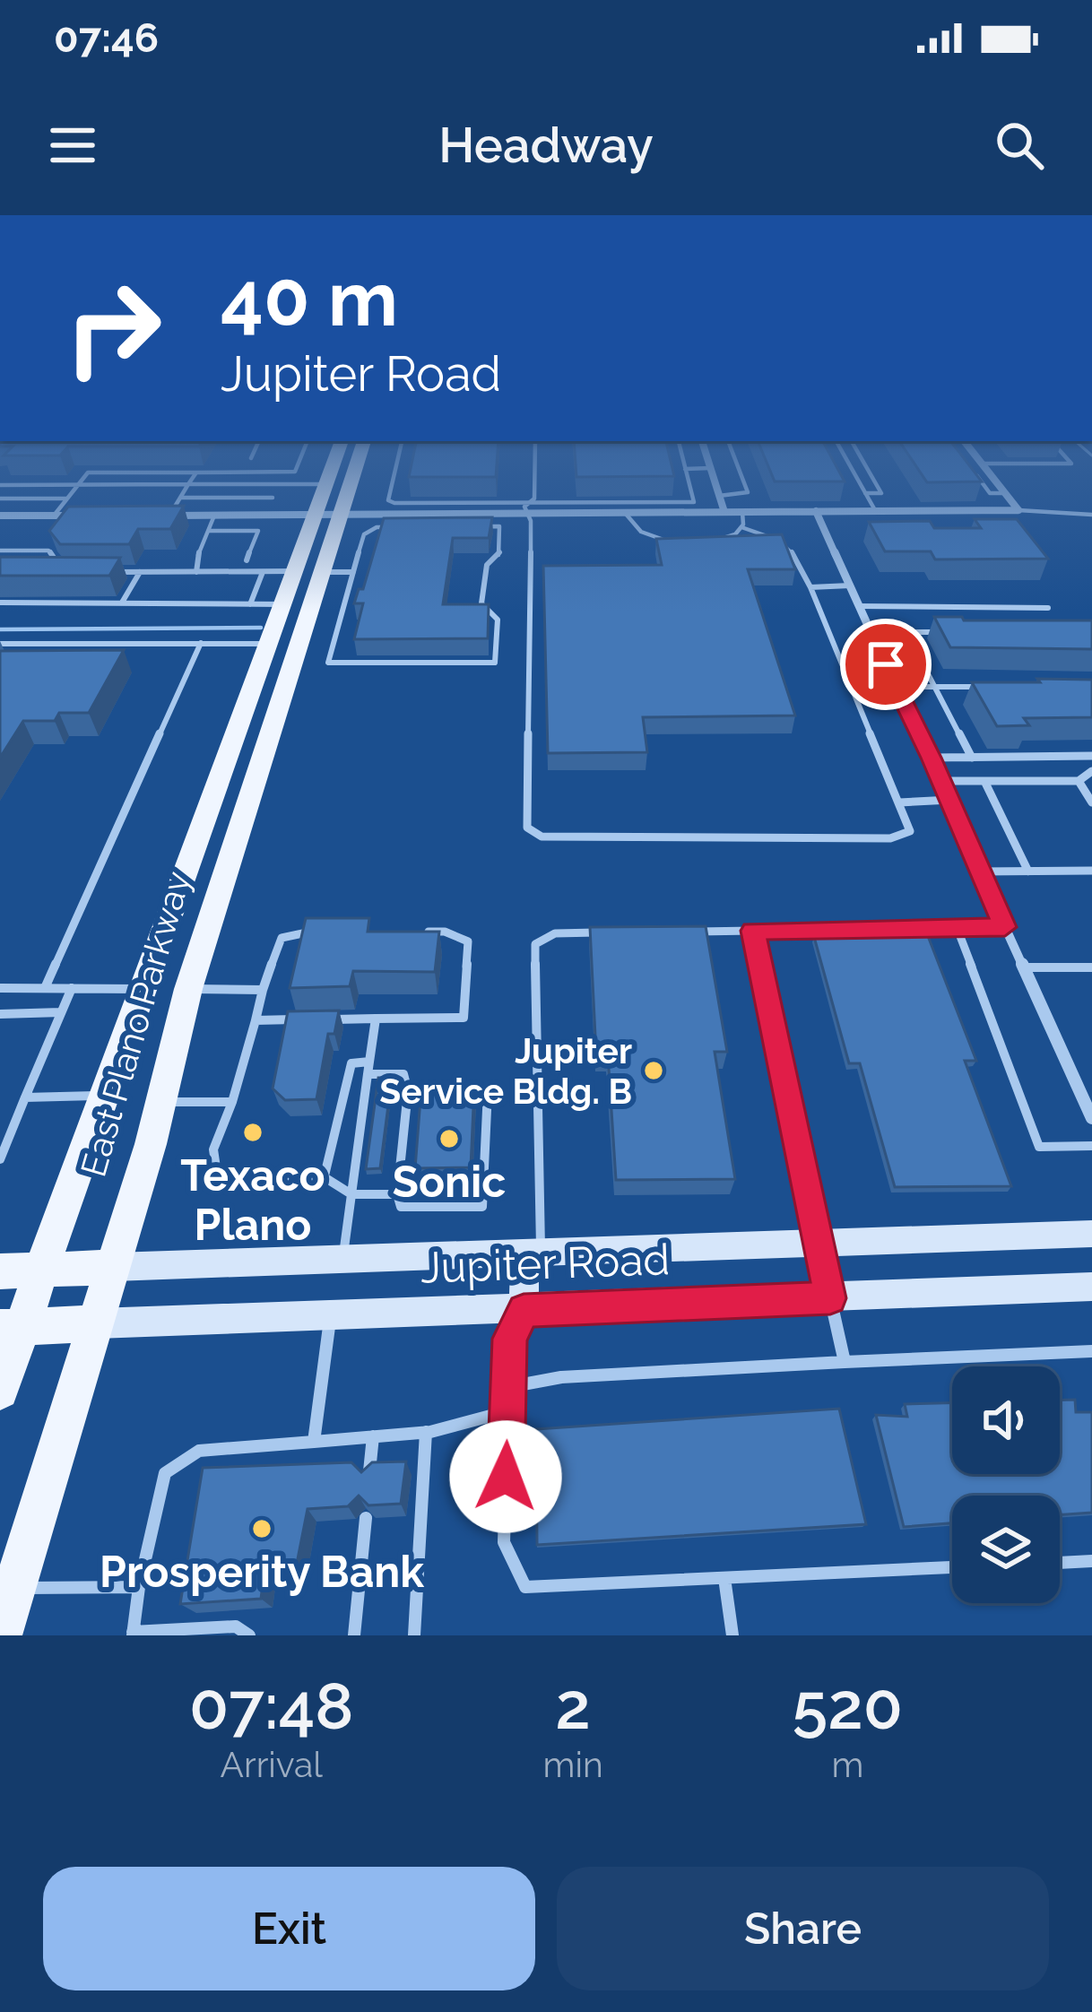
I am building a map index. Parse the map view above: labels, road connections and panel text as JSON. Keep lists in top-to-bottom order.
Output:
{
  "streets": {
    "main road": ["East Plano Parkway", "Jupiter Road"]
  },
  "crossings": [
    ["East Plano Parkway", "Jupiter Road"]
  ],
  "places": [
    "Jupiter Service Bldg. B",
    "Texaco Plano",
    "Sonic",
    "Prosperity Bank"
  ],
  "page": {
    "status": "07:46",
    "header": "Headway",
    "turn": ["40 m", "Jupiter Road"],
    "eta": [
      "07:48",
      "Arrival",
      "2",
      "min",
      "520",
      "m"
    ],
    "buttons": ["Exit", "Share"]
  }
}
